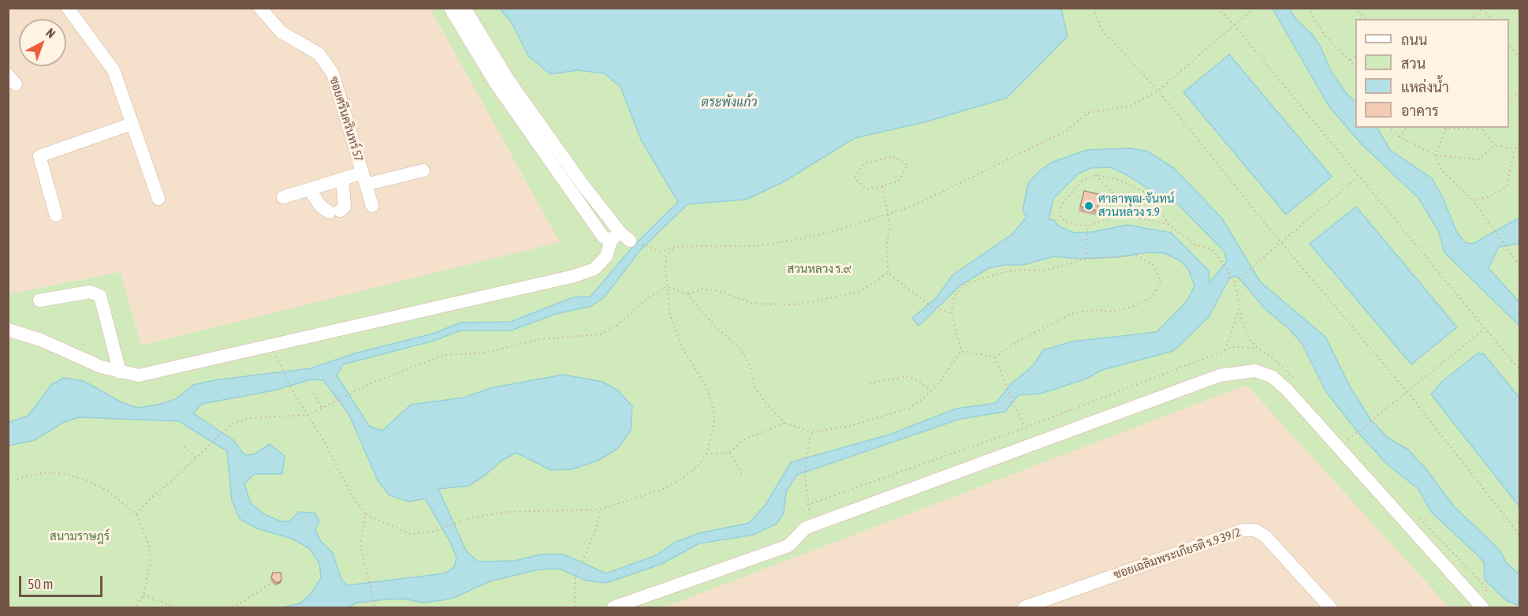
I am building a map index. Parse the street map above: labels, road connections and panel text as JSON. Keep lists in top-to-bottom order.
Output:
{
  "streets": {
    "street": ["ซอยศรีนครินทร์ 57", "ซอยเฉลิมพระเกียรติ ร.9 39/2"]
  },
  "water": ["ตระพังแก้ว"],
  "parks": ["สวนหลวง ร.๙", "สนามราษฎร์"],
  "places": ["ศาลาพุฒ-จันทน์ สวนหลวง ร.9"],
  "legend": [
    "ถนน",
    "สวน",
    "แหล่งน้ำ",
    "อาคาร"
  ],
  "scale_bar": "50 m",
  "north": "top right"
}
